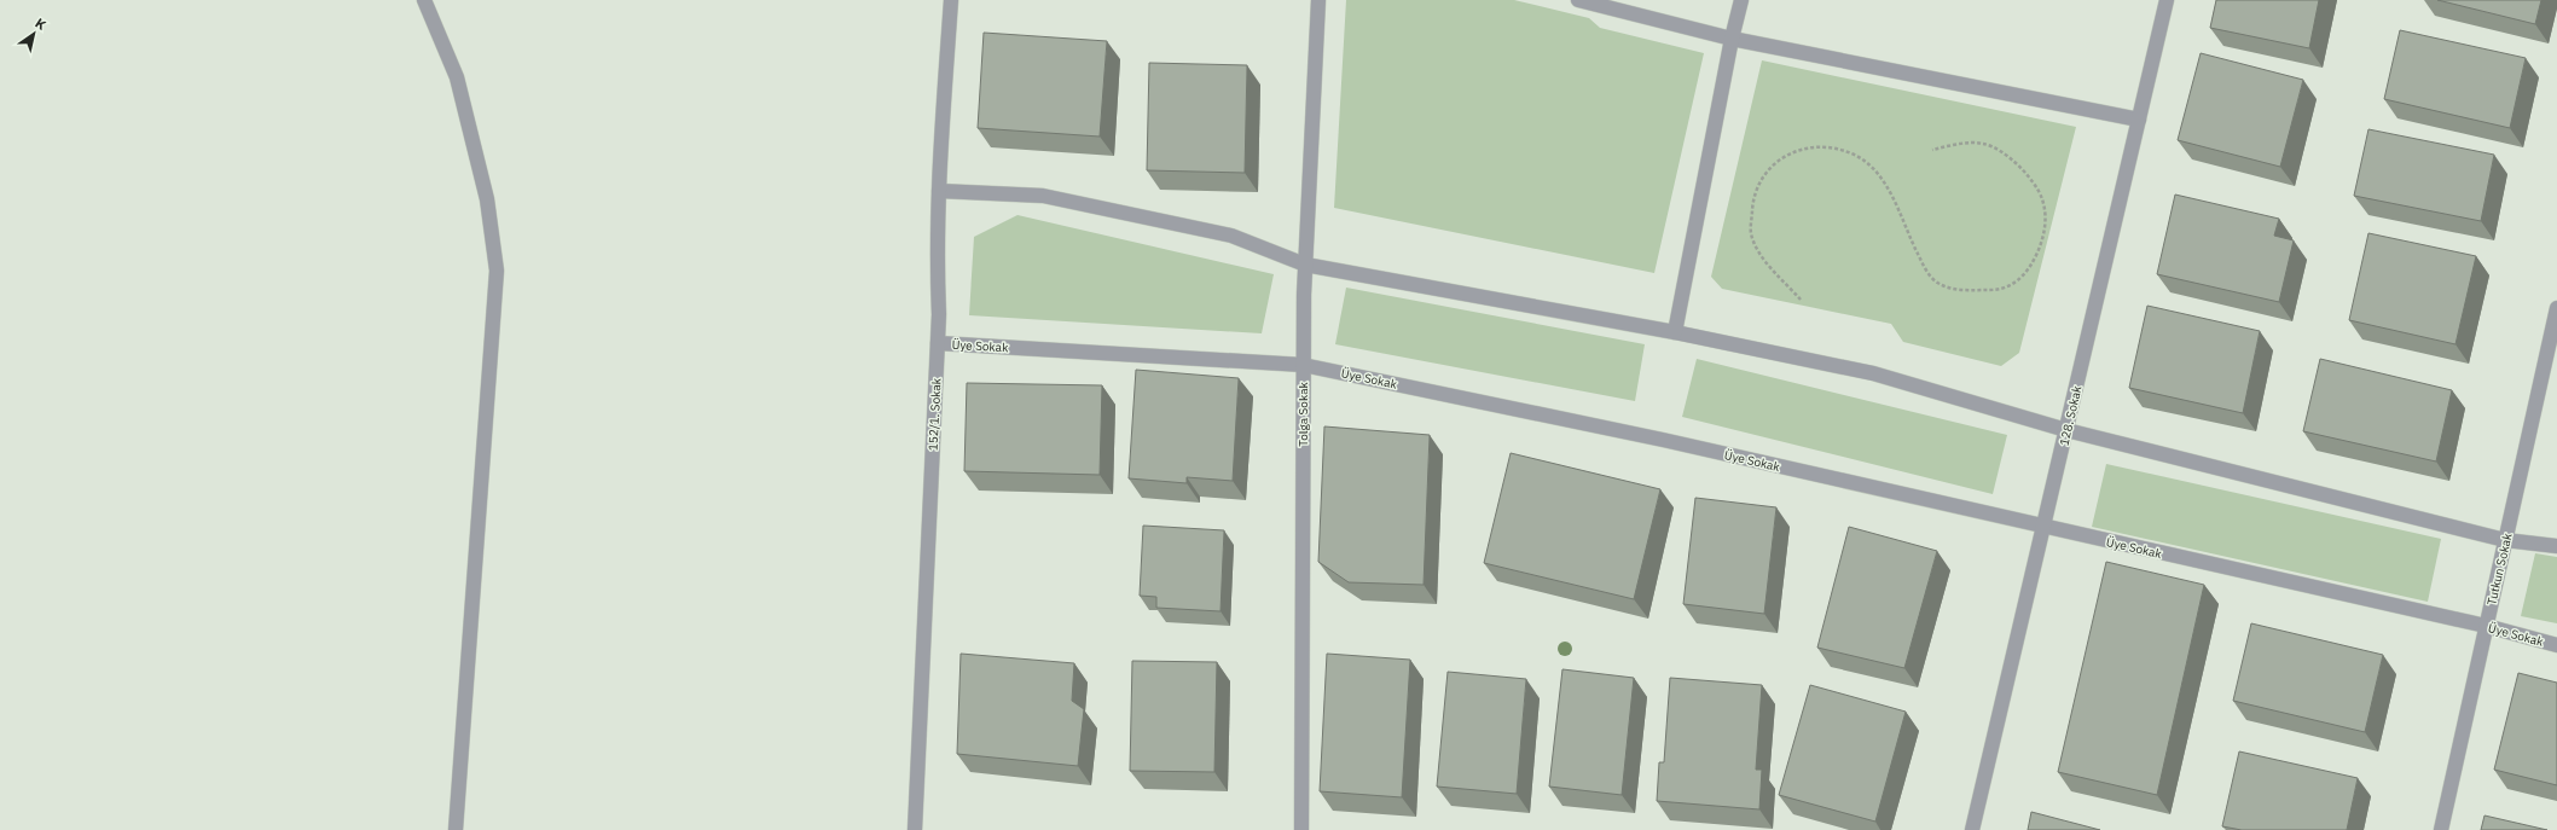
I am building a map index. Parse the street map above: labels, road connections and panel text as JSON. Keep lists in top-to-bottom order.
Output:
{
  "streets": {
    "street": [
      "Üye Sokak",
      "152/1. Sokak",
      "Tolga Sokak",
      "128. Sokak",
      "Tutkun Sokak"
    ]
  },
  "crossings": [
    ["Üye Sokak", "152/1. Sokak"],
    ["Üye Sokak", "Tolga Sokak"],
    ["Üye Sokak", "128. Sokak"],
    ["Üye Sokak", "Tutkun Sokak"]
  ],
  "north": "top right"
}
